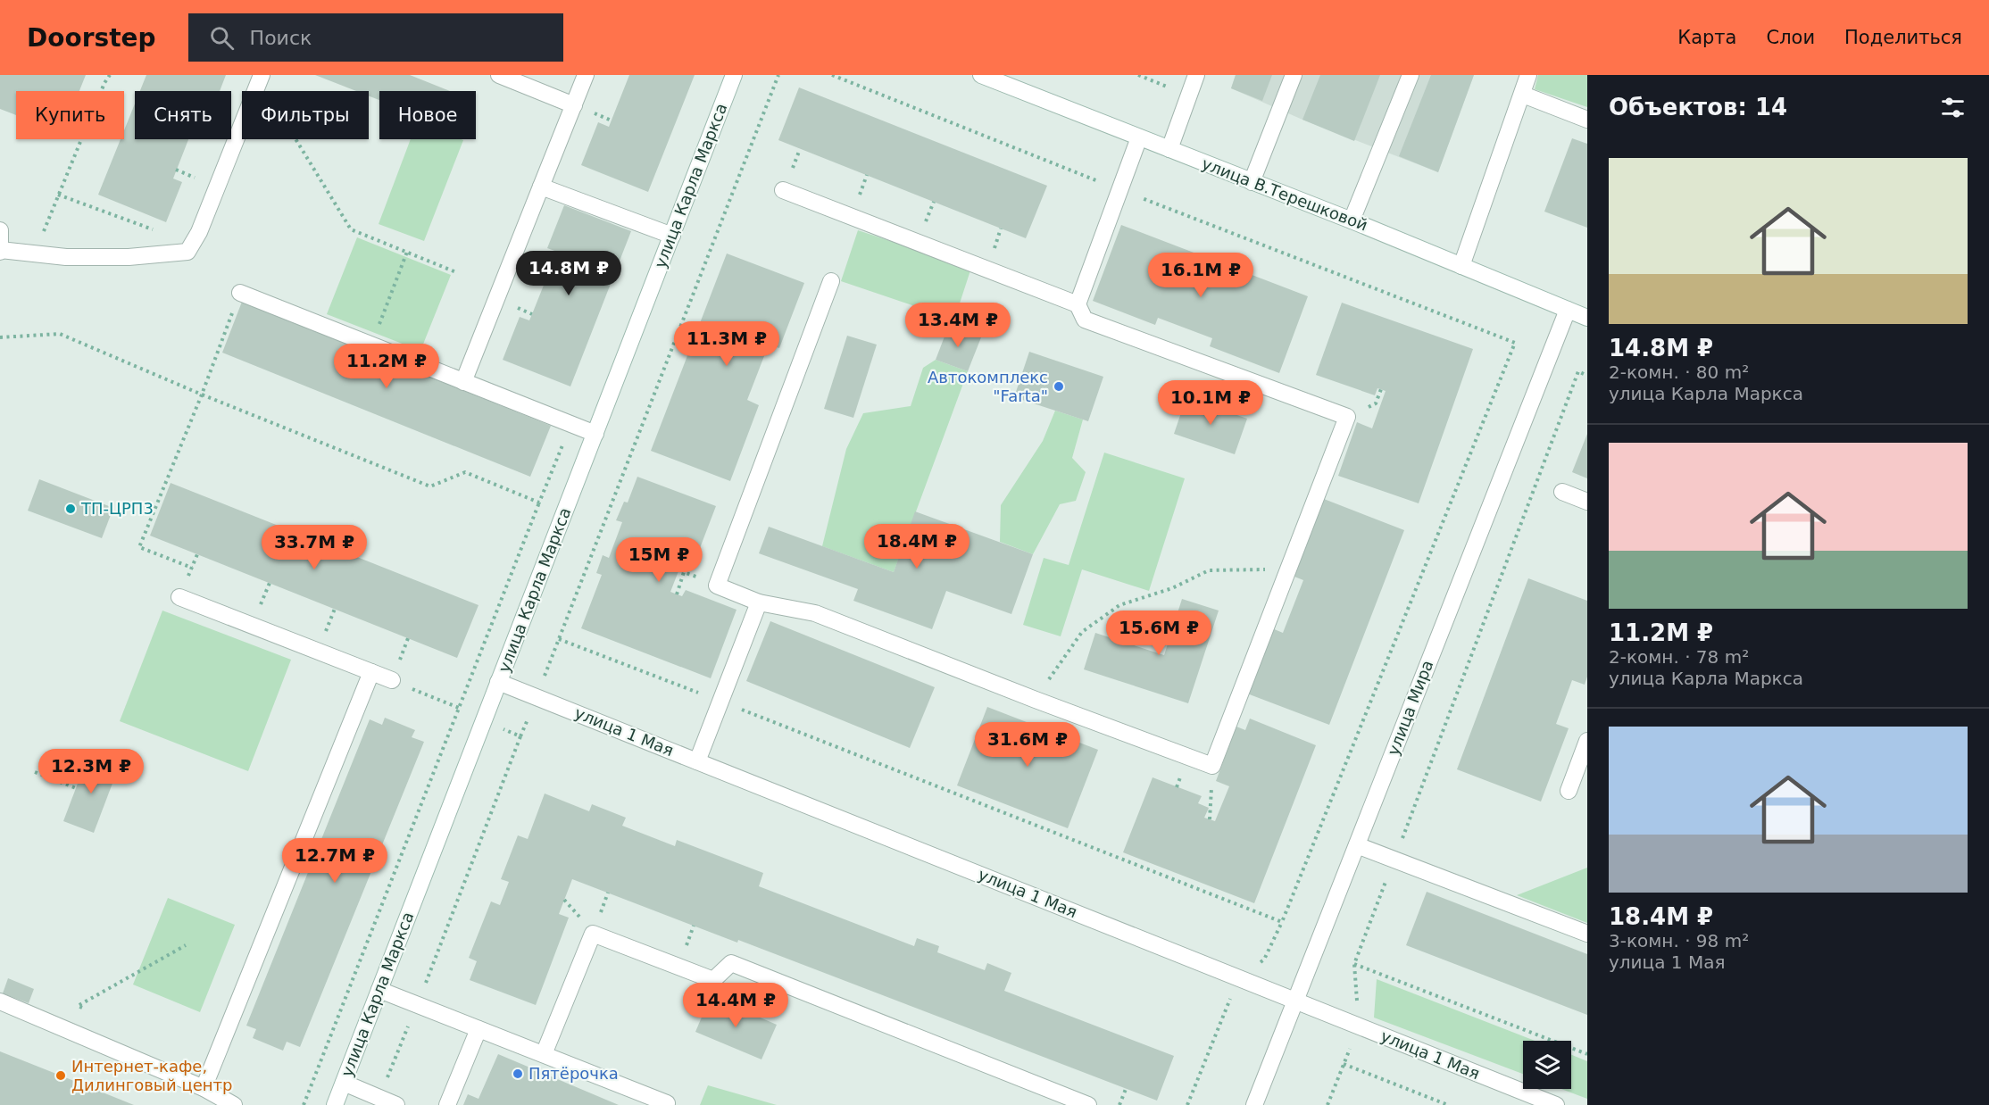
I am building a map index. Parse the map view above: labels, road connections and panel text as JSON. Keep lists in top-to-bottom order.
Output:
{
  "streets": {
    "street": [
      "улица Карла Маркса",
      "улица В.Терешковой",
      "улица Мира",
      "улица 1 Мая"
    ]
  },
  "crossings": [
    ["улица Карла Маркса", "улица 1 Мая"],
    ["улица В.Терешковой", "улица Мира"],
    ["улица Мира", "улица 1 Мая"]
  ],
  "places": [
    "Автокомплекс \"Farta\"",
    "ТП-ЦРП3",
    "Пятёрочка",
    "Интернет-кафе, Дилинговый центр"
  ],
  "page": {
    "header": "Doorstep",
    "search": "Поиск",
    "nav": ["Карта", "Слои", "Поделиться"],
    "heading": "Объектов: 14",
    "chip": [
      "Купить",
      "Снять",
      "Фильтры",
      "Новое"
    ],
    "list": [
      {
        "name": "14.8M ₽",
        "note": "2-комн. · 80 m² · улица Карла Маркса"
      },
      {
        "name": "11.2M ₽",
        "note": "2-комн. · 78 m² · улица Карла Маркса"
      },
      {
        "name": "18.4M ₽",
        "note": "3-комн. · 98 m² · улица 1 Мая"
      }
    ],
    "price": [
      "14.8M ₽",
      "16.1M ₽",
      "13.4M ₽",
      "11.3M ₽",
      "11.2M ₽",
      "10.1M ₽",
      "18.4M ₽",
      "33.7M ₽",
      "15M ₽",
      "15.6M ₽",
      "31.6M ₽",
      "12.3M ₽",
      "12.7M ₽",
      "14.4M ₽"
    ]
  }
}
